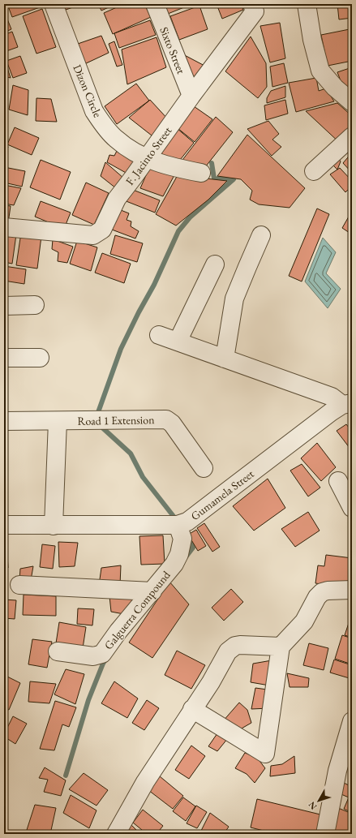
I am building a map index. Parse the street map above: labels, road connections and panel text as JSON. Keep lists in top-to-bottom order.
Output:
{
  "streets": {
    "street": [
      "Sixto Street",
      "Dizon Circle",
      "F. Jacinto Street",
      "Road 1 Extension",
      "Gumamela Street",
      "Galguerra Compound"
    ]
  },
  "crossings": [
    ["Sixto Street", "F. Jacinto Street"],
    ["Dizon Circle", "F. Jacinto Street"],
    ["Gumamela Street", "Galguerra Compound"]
  ],
  "north": "bottom left"
}
